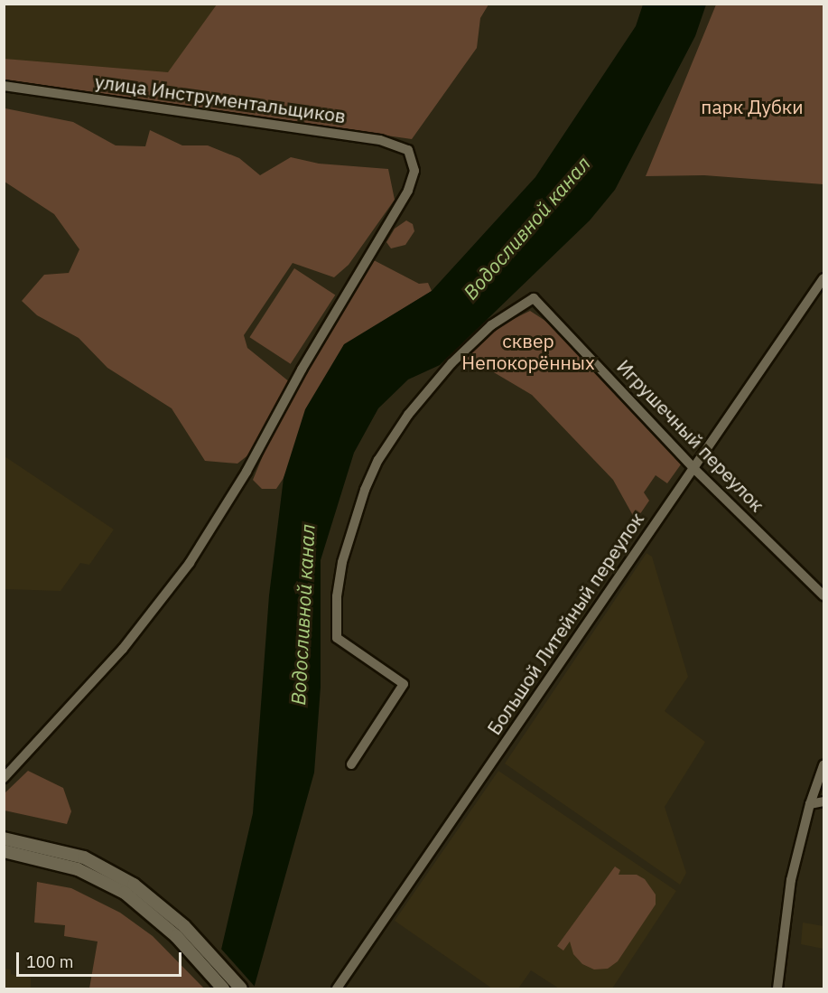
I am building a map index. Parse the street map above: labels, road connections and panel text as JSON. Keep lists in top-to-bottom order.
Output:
{
  "streets": {
    "street": ["улица Инструментальщиков", "Игрушечный переулок", "Большой Литейный переулок"]
  },
  "crossings": [
    ["Игрушечный переулок", "Большой Литейный переулок"]
  ],
  "water": ["Водосливной канал"],
  "parks": ["парк Дубки", "сквер Непокорённых"],
  "scale_bar": "100 m"
}
